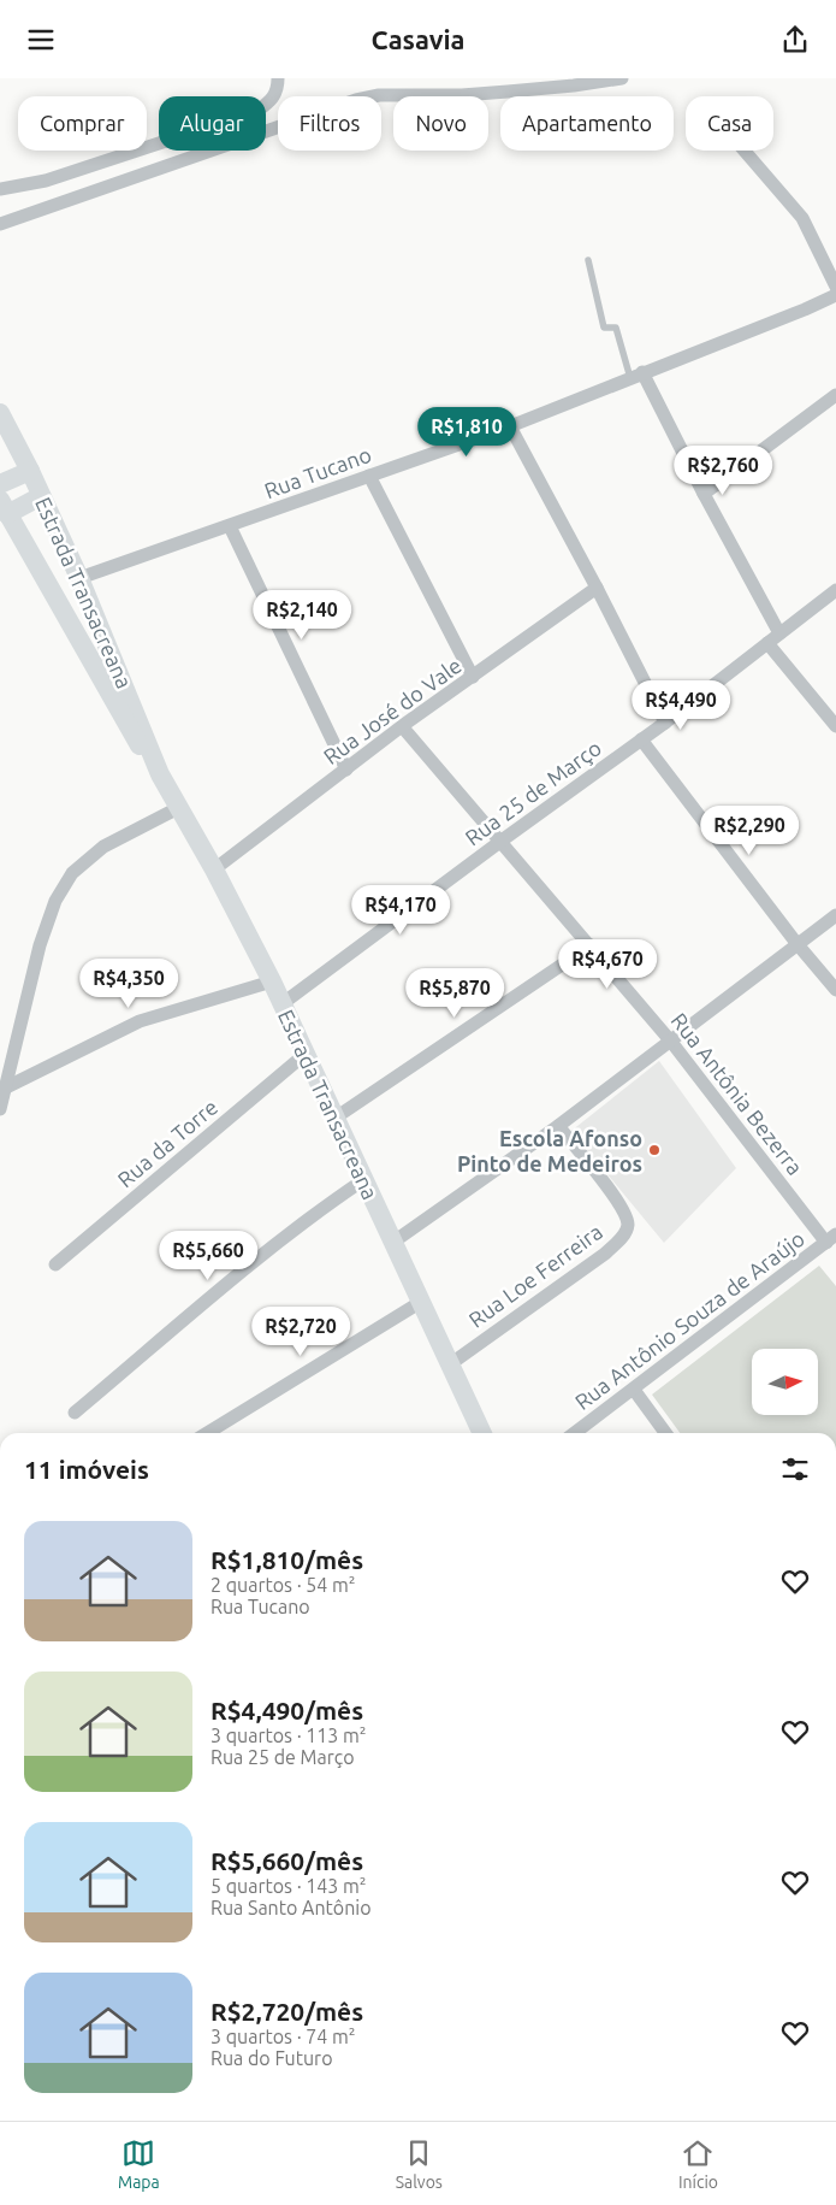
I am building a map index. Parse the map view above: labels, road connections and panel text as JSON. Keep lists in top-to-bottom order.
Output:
{
  "streets": {
    "street": [
      "Rua Tucano",
      "Estrada Transacreana",
      "Rua José do Vale",
      "Rua 25 de Março",
      "Rua Antônia Bezerra",
      "Rua da Torre",
      "Rua Loe Ferreira",
      "Rua Antônio Souza de Araújo"
    ]
  },
  "crossings": [
    ["Rua Tucano", "Estrada Transacreana"],
    ["Estrada Transacreana", "Rua José do Vale"],
    ["Estrada Transacreana", "Rua 25 de Março"],
    ["Estrada Transacreana", "Rua da Torre"],
    ["Estrada Transacreana", "Rua Loe Ferreira"],
    ["Rua José do Vale", "Rua Antônia Bezerra"],
    ["Rua 25 de Março", "Rua Antônia Bezerra"],
    ["Rua Antônia Bezerra", "Rua Antônio Souza de Araújo"]
  ],
  "places": ["Escola Afonso Pinto de Medeiros"],
  "north": "right",
  "page": {
    "header": "Casavia",
    "chip": [
      "Comprar",
      "Alugar",
      "Filtros",
      "Novo",
      "Apartamento",
      "Casa"
    ],
    "price": [
      "R$1,810",
      "R$2,760",
      "R$2,140",
      "R$4,490",
      "R$2,290",
      "R$4,170",
      "R$4,670",
      "R$4,350",
      "R$5,870",
      "R$5,660",
      "R$2,720"
    ],
    "heading": "11 imóveis",
    "list": [
      {
        "name": "R$1,810/mês",
        "note": "2 quartos · 54 m² · Rua Tucano"
      },
      {
        "name": "R$4,490/mês",
        "note": "3 quartos · 113 m² · Rua 25 de Março"
      },
      {
        "name": "R$5,660/mês",
        "note": "5 quartos · 143 m² · Rua Santo Antônio"
      },
      {
        "name": "R$2,720/mês",
        "note": "3 quartos · 74 m² · Rua do Futuro"
      }
    ],
    "tabs": ["Mapa", "Salvos", "Início"]
  }
}
